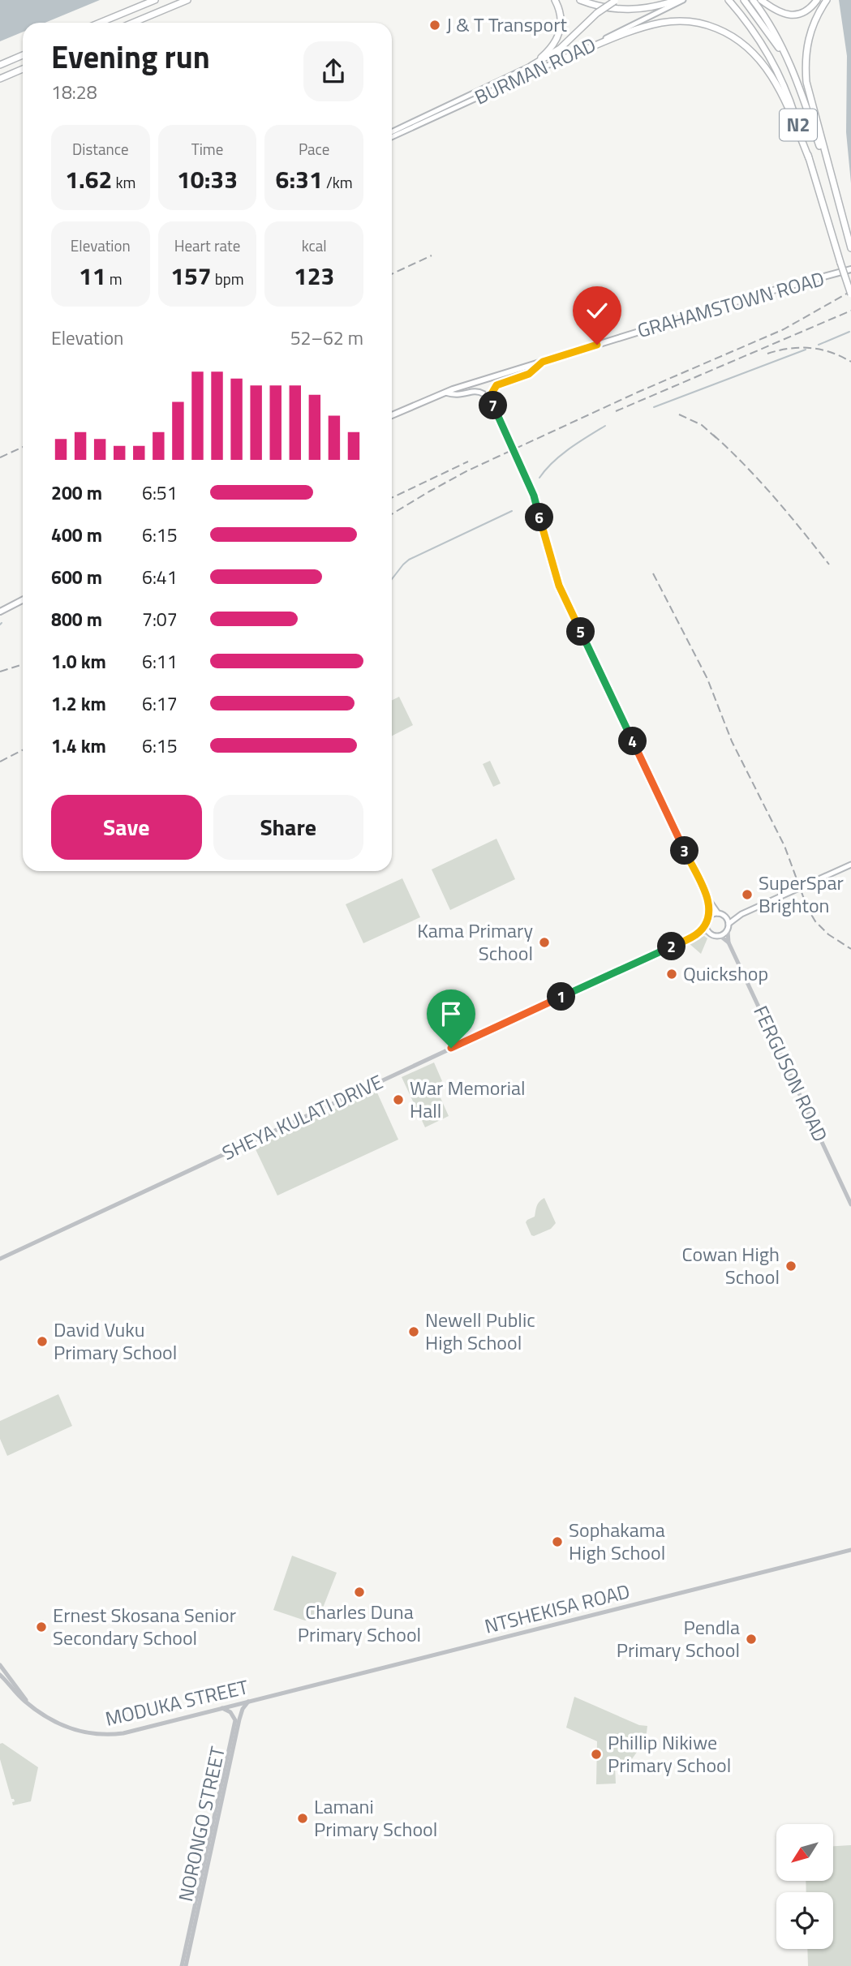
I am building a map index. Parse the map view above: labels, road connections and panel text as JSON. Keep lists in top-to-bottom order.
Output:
{
  "streets": {
    "highway": ["BURMAN ROAD", "N2"],
    "main road": ["GRAHAMSTOWN ROAD"],
    "street": [
      "FERGUSON ROAD",
      "SHEYA KULATI DRIVE",
      "NTSHEKISA ROAD",
      "MODUKA STREET",
      "NORONGO STREET"
    ]
  },
  "crossings": [
    ["FERGUSON ROAD", "SHEYA KULATI DRIVE"],
    ["NTSHEKISA ROAD", "MODUKA STREET"],
    ["MODUKA STREET", "NORONGO STREET"]
  ],
  "places": [
    "J & T Transport",
    "SuperSpar Brighton",
    "Kama Primary School",
    "Quickshop",
    "War Memorial Hall",
    "Cowan High School",
    "Newell Public High School",
    "David Vuku Primary School",
    "Sophakama High School",
    "Charles Duna Primary School",
    "Ernest Skosana Senior Secondary School",
    "Pendla Primary School",
    "Phillip Nikiwe Primary School",
    "Lamani Primary School"
  ],
  "north": "bottom left",
  "page": {
    "heading": ["Evening run", "18:28"],
    "stats": [
      ["Distance", "1.62 km"],
      ["Time", "10:33"],
      ["Pace", "6:31 /km"],
      ["Elevation", "11 m"],
      ["Heart rate", "157 bpm"],
      ["kcal", "123"]
    ],
    "chart": ["Elevation", "52–62 m"],
    "pins": [
      "7",
      "6",
      "5",
      "4",
      "3",
      "2",
      "1"
    ],
    "list": [
      {
        "name": "200 m",
        "note": "6:51"
      },
      {
        "name": "400 m",
        "note": "6:15"
      },
      {
        "name": "600 m",
        "note": "6:41"
      },
      {
        "name": "800 m",
        "note": "7:07"
      },
      {
        "name": "1.0 km",
        "note": "6:11"
      },
      {
        "name": "1.2 km",
        "note": "6:17"
      },
      {
        "name": "1.4 km",
        "note": "6:15"
      }
    ],
    "buttons": ["Save", "Share"]
  }
}
